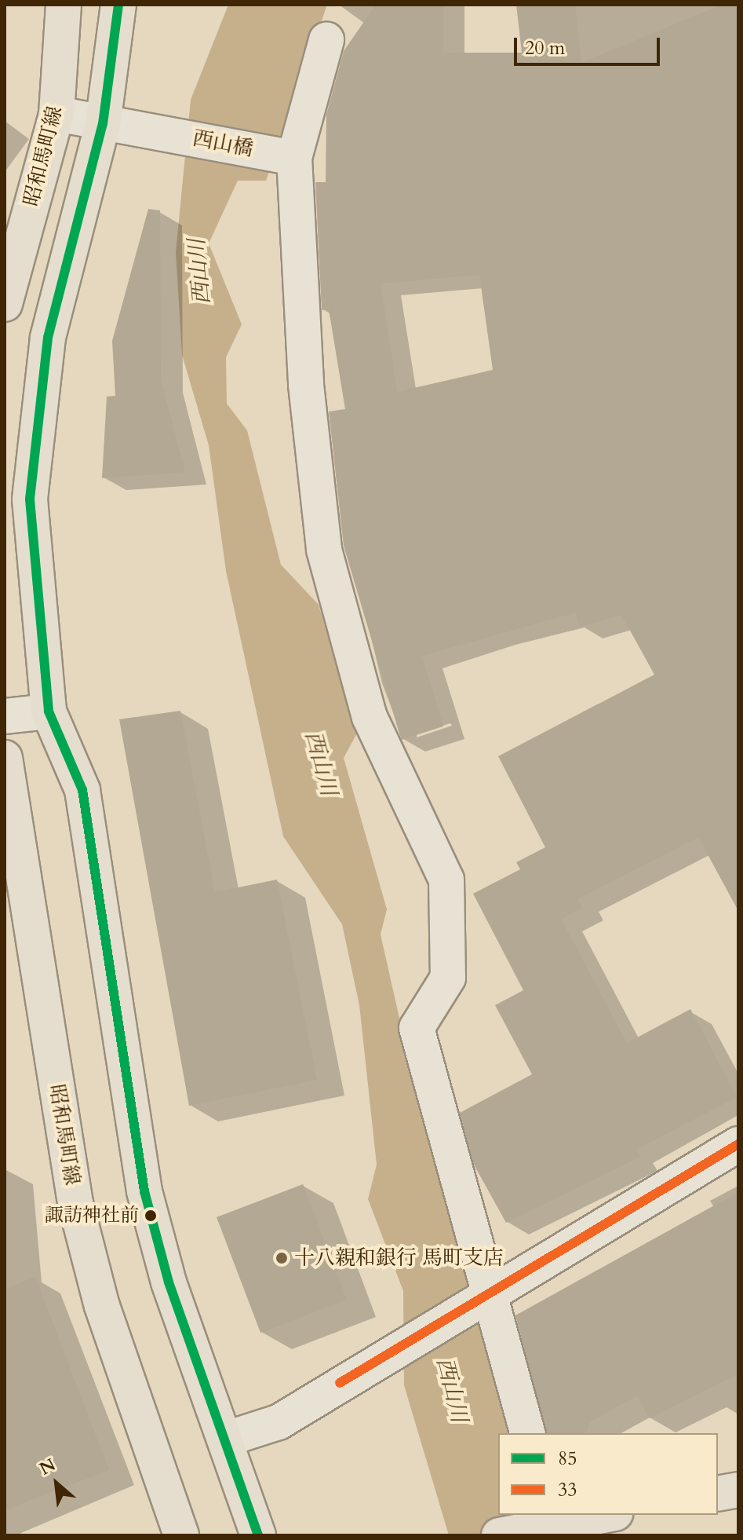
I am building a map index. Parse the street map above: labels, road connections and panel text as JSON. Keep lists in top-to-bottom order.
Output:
{
  "streets": {
    "main road": ["昭和馬町線"],
    "street": ["西山橋"]
  },
  "crossings": [
    ["西山橋", "昭和馬町線"]
  ],
  "water": ["西山川"],
  "places": ["諏訪神社前", "十八親和銀行 馬町支店"],
  "lines": ["transit line 85", "transit line 33"],
  "legend": ["85", "33"],
  "scale_bar": "20 m",
  "north": "top left"
}
